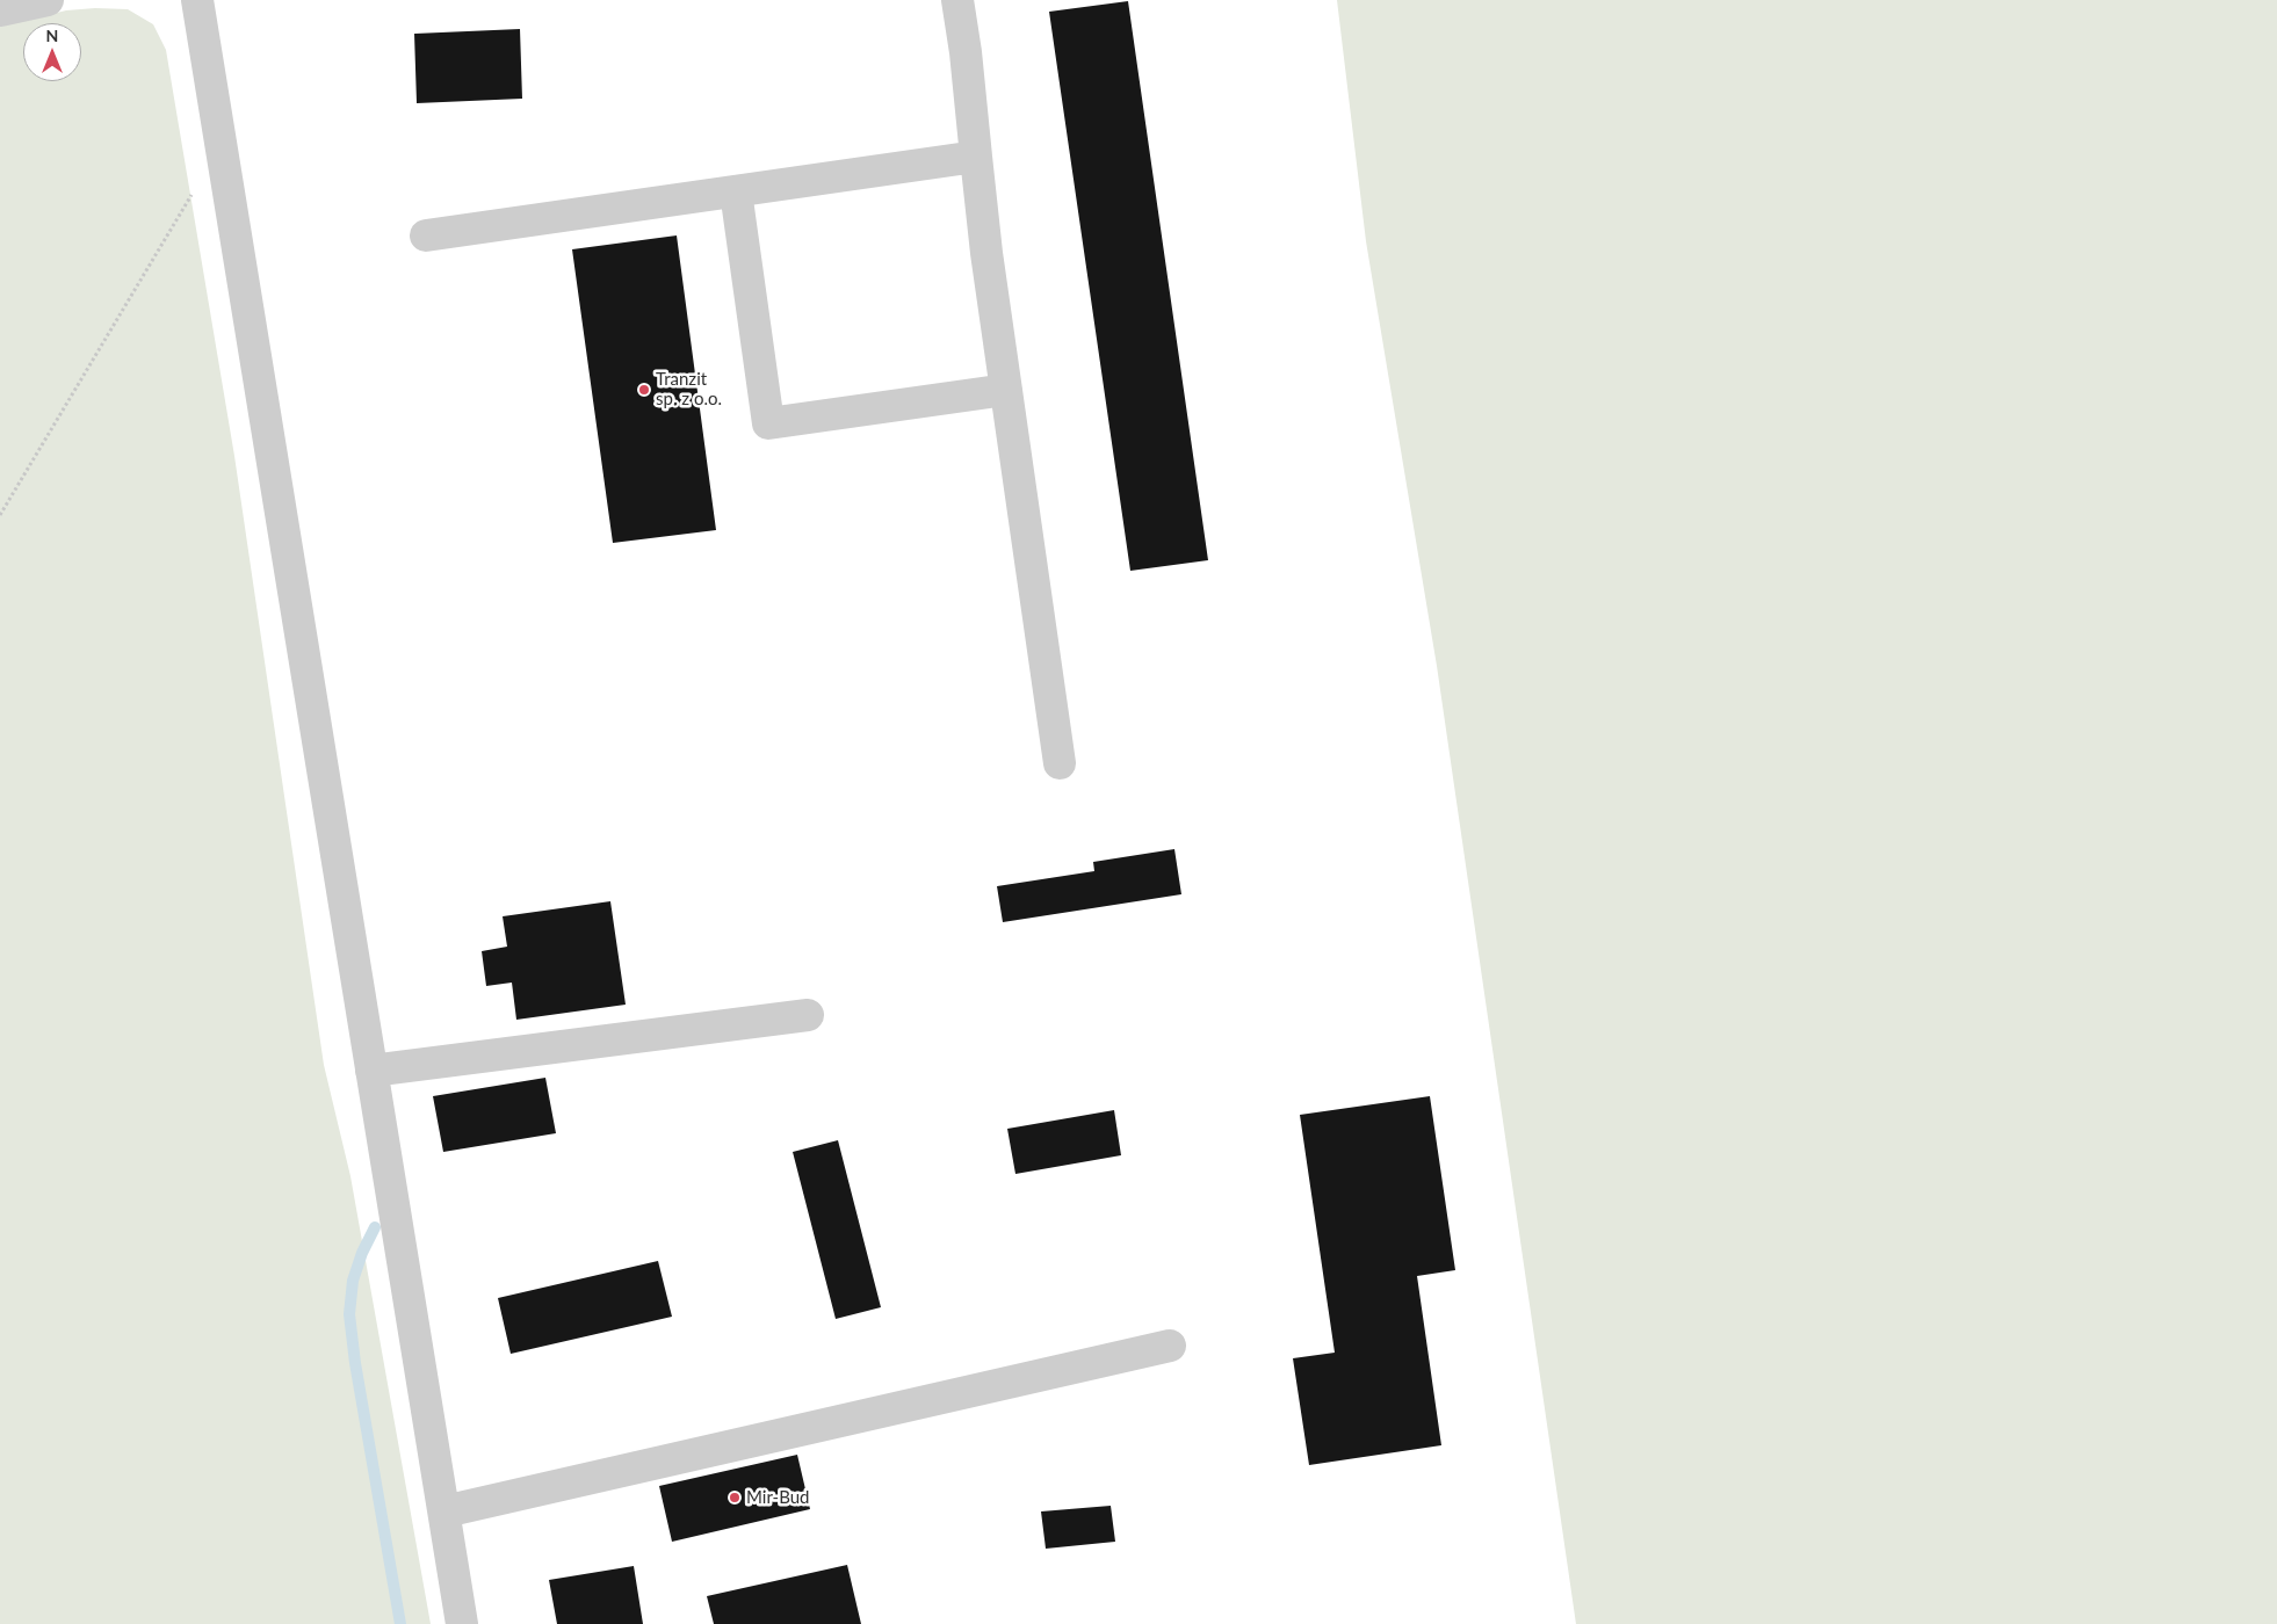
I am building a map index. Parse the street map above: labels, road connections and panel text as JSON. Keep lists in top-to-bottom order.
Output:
{
  "places": ["Tranzit sp. z o.o.", "Mir-Bud"],
  "north": "top"
}
